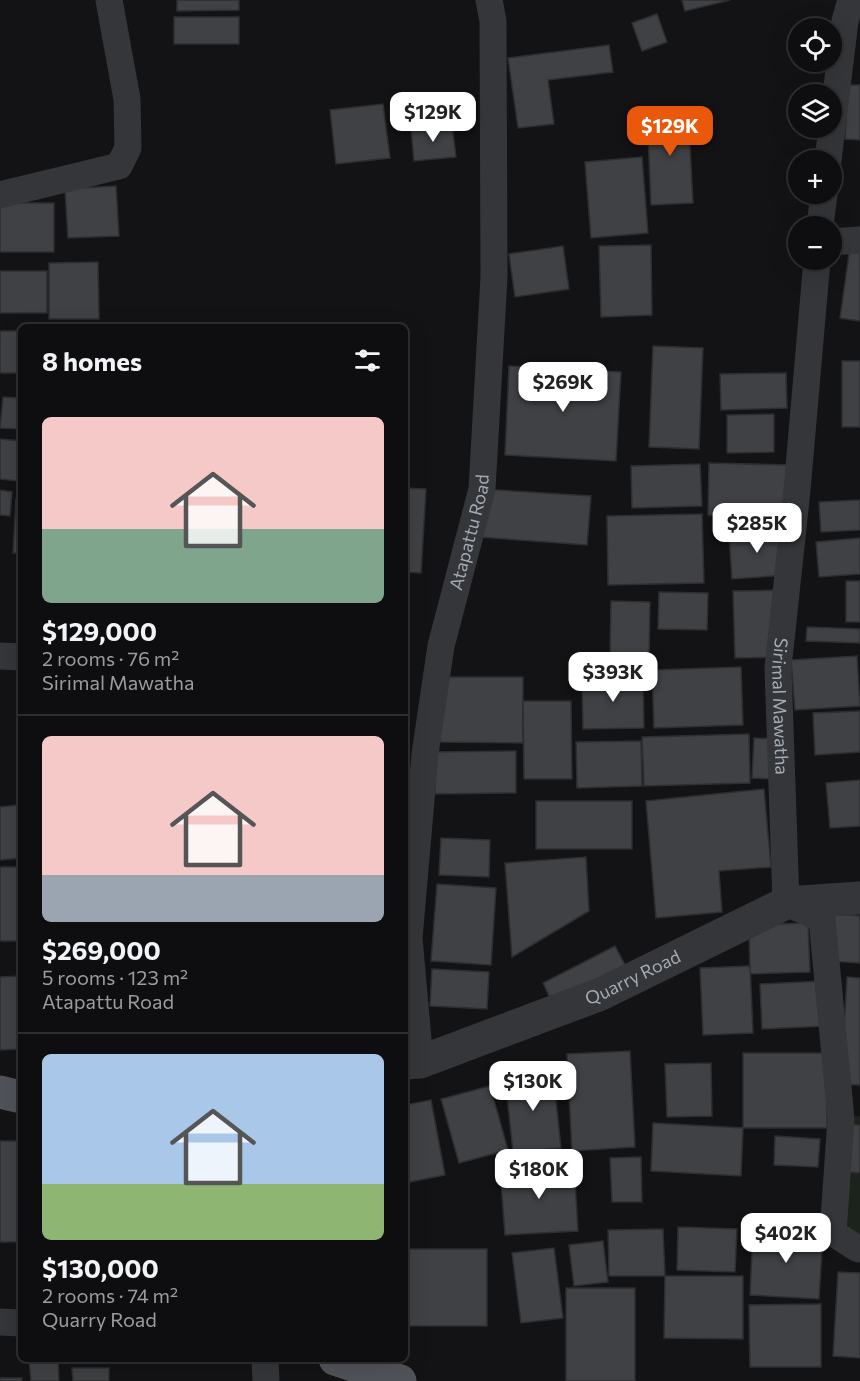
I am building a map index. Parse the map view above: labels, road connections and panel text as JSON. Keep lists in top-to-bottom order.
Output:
{
  "streets": {
    "street": ["Atapattu Road", "Sirimal Mawatha", "Quarry Road"]
  },
  "crossings": [
    ["Atapattu Road", "Quarry Road"],
    ["Sirimal Mawatha", "Quarry Road"]
  ],
  "page": {
    "map_buttons": ["+", "−"],
    "price": [
      "$129K",
      "$129K",
      "$269K",
      "$285K",
      "$393K",
      "$130K",
      "$180K",
      "$402K"
    ],
    "heading": "8 homes",
    "list": [
      {
        "name": "$129,000",
        "note": "2 rooms · 76 m² · Sirimal Mawatha"
      },
      {
        "name": "$269,000",
        "note": "5 rooms · 123 m² · Atapattu Road"
      },
      {
        "name": "$130,000",
        "note": "2 rooms · 74 m² · Quarry Road"
      }
    ]
  }
}
